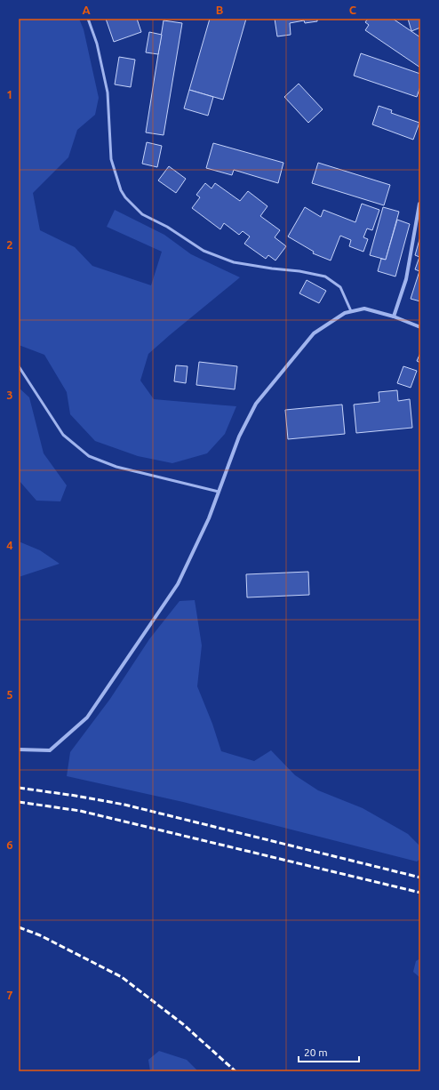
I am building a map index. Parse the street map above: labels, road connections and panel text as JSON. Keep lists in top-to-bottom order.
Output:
{
  "scale_bar": "20 m",
  "grid": {
    "columns": ["A", "B", "C"],
    "rows": [
      "1",
      "2",
      "3",
      "4",
      "5",
      "6",
      "7"
    ]
  }
}
